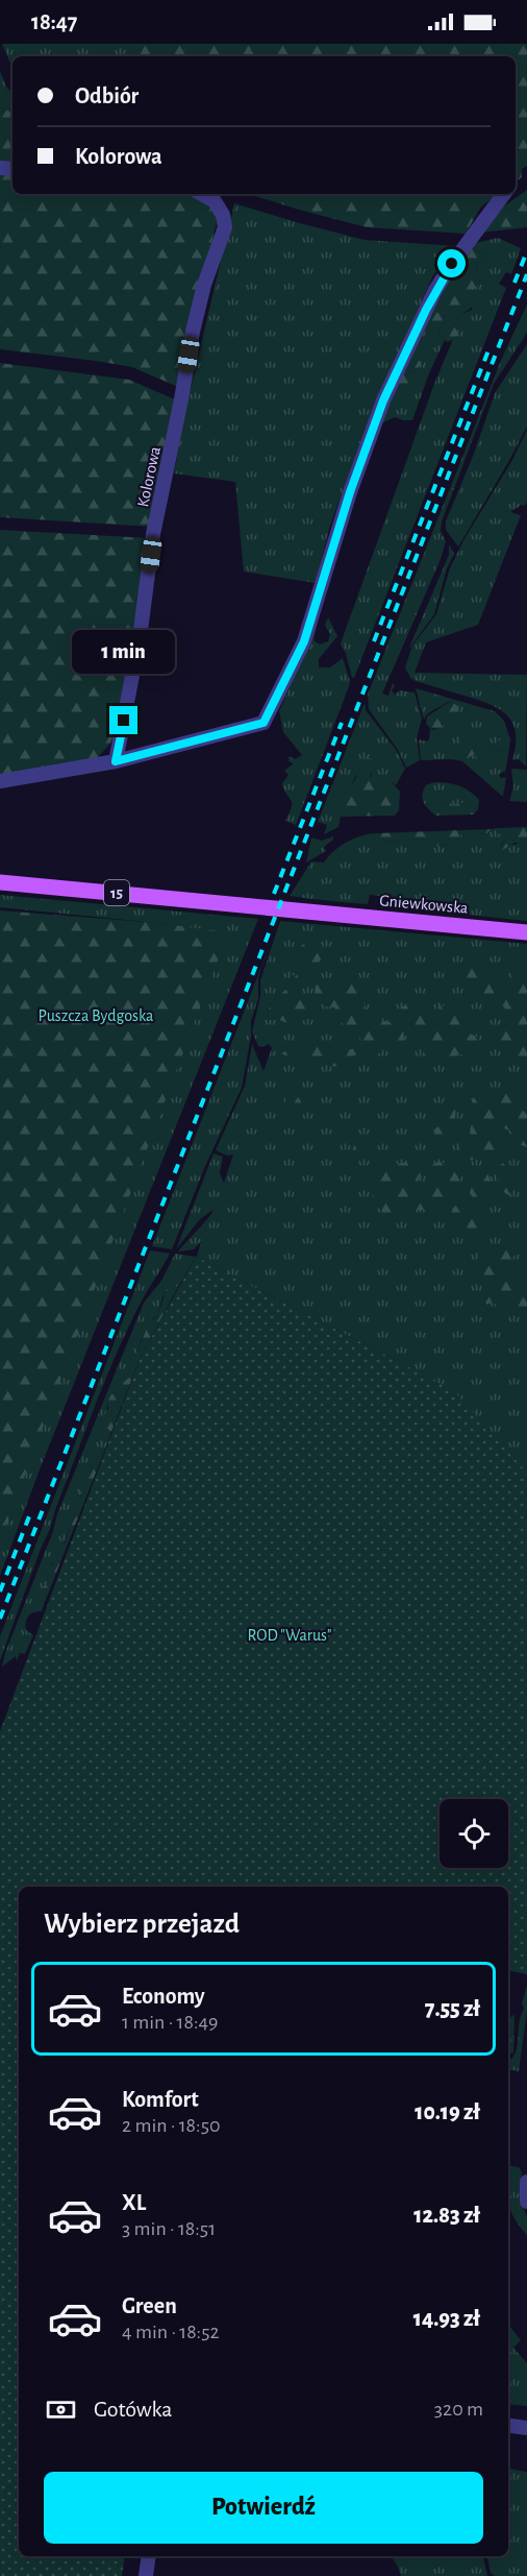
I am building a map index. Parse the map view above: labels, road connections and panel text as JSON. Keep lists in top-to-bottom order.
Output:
{
  "streets": {
    "main road": ["15", "Gniewkowska"],
    "street": ["Kolorowa"]
  },
  "parks": ["Puszcza Bydgoska", "ROD \"Warus\""],
  "page": {
    "status": "18:47",
    "banner": ["Odbiór", "Kolorowa"],
    "bubble": "1 min",
    "heading": "Wybierz przejazd",
    "list": [
      {
        "name": "Economy",
        "note": "1 min · 18:49",
        "value": "7.55 zł"
      },
      {
        "name": "Komfort",
        "note": "2 min · 18:50",
        "value": "10.19 zł"
      },
      {
        "name": "XL",
        "note": "3 min · 18:51",
        "value": "12.83 zł"
      },
      {
        "name": "Green",
        "note": "4 min · 18:52",
        "value": "14.93 zł"
      }
    ],
    "pay": ["Gotówka", "320 m"],
    "buttons": "Potwierdź"
  }
}
